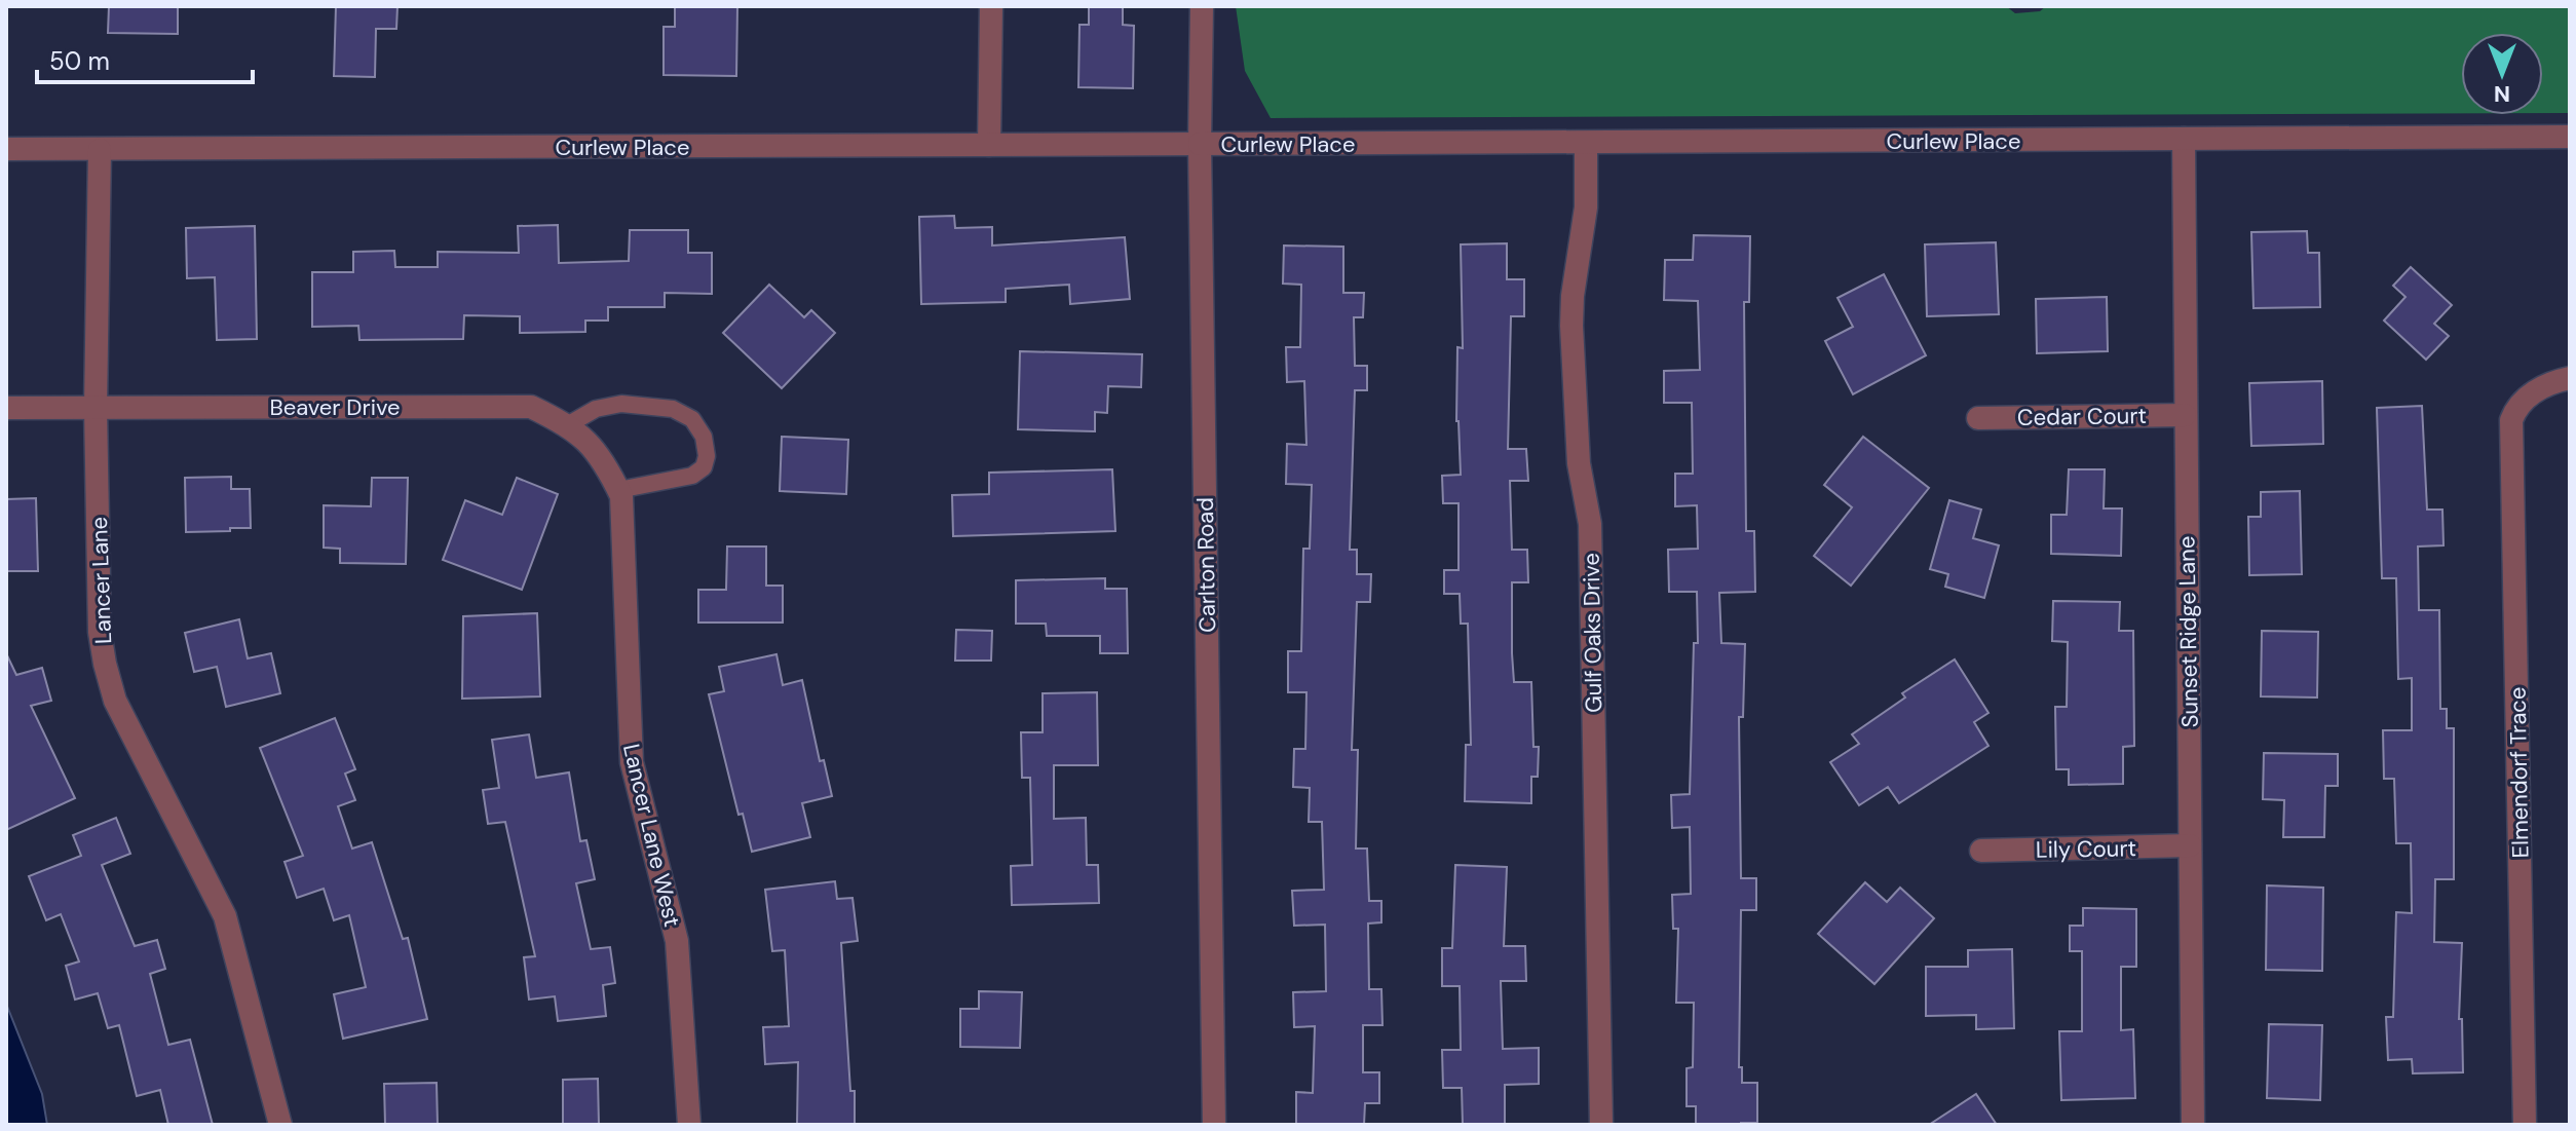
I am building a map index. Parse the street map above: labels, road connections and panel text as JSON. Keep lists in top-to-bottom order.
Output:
{
  "streets": {
    "street": [
      "Curlew Place",
      "Beaver Drive",
      "Cedar Court",
      "Carlton Road",
      "Lancer Lane",
      "Sunset Ridge Lane",
      "Gulf Oaks Drive",
      "Elmendorf Trace",
      "Lancer Lane West",
      "Lily Court"
    ]
  },
  "crossings": [
    ["Curlew Place", "Carlton Road"],
    ["Curlew Place", "Lancer Lane"],
    ["Curlew Place", "Sunset Ridge Lane"],
    ["Curlew Place", "Gulf Oaks Drive"],
    ["Beaver Drive", "Lancer Lane"],
    ["Beaver Drive", "Lancer Lane West"],
    ["Cedar Court", "Sunset Ridge Lane"],
    ["Sunset Ridge Lane", "Lily Court"]
  ],
  "scale_bar": "50 m",
  "north": "bottom"
}
